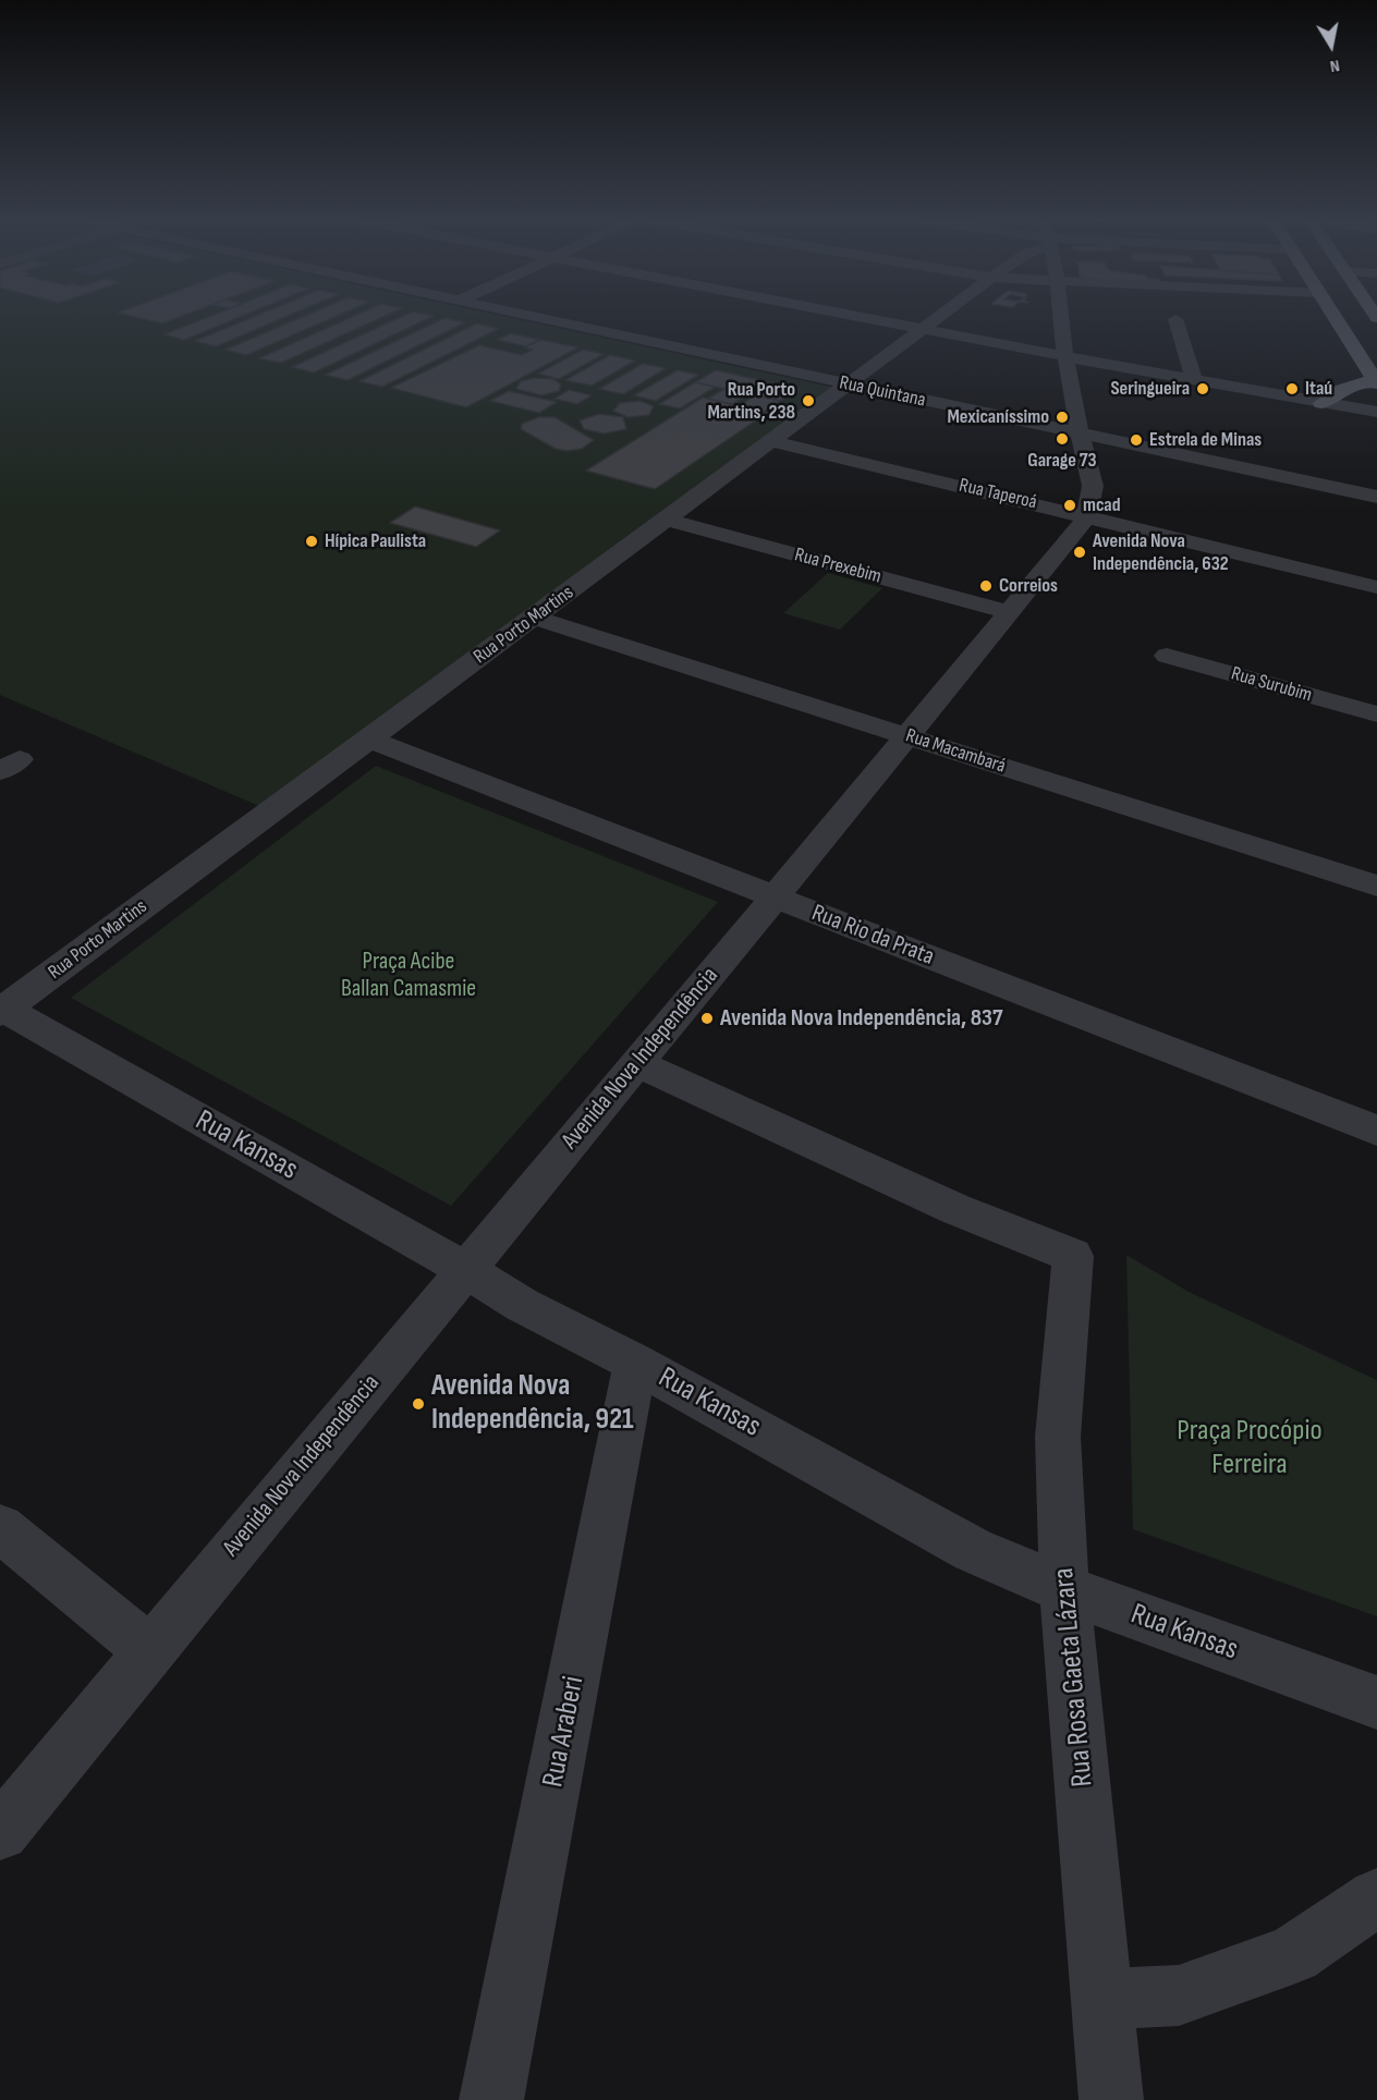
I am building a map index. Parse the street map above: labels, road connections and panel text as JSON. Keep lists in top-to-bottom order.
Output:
{
  "streets": {
    "street": [
      "Rua Quintana",
      "Rua Taperoá",
      "Rua Prexebim",
      "Rua Porto Martins",
      "Rua Surubim",
      "Rua Macambará",
      "Rua Rio da Prata",
      "Avenida Nova Independência",
      "Rua Kansas",
      "Rua Rosa Gaeta Lázara",
      "Rua Araberi"
    ]
  },
  "crossings": [
    ["Rua Quintana", "Rua Porto Martins"],
    ["Rua Taperoá", "Rua Porto Martins"],
    ["Rua Taperoá", "Avenida Nova Independência"],
    ["Rua Prexebim", "Rua Porto Martins"],
    ["Rua Prexebim", "Avenida Nova Independência"],
    ["Rua Porto Martins", "Rua Macambará"],
    ["Rua Porto Martins", "Rua Rio da Prata"],
    ["Rua Porto Martins", "Rua Kansas"],
    ["Rua Macambará", "Avenida Nova Independência"],
    ["Rua Rio da Prata", "Avenida Nova Independência"],
    ["Avenida Nova Independência", "Rua Kansas"],
    ["Avenida Nova Independência", "Rua Rosa Gaeta Lázara"],
    ["Rua Kansas", "Rua Rosa Gaeta Lázara"],
    ["Rua Kansas", "Rua Araberi"]
  ],
  "parks": ["Praça Acibe Ballan Camasmie", "Praça Procópio Ferreira"],
  "places": [
    "Seringueira",
    "Itaú",
    "Rua Porto Martins, 238",
    "Mexicaníssimo",
    "Garage 73",
    "Estrela de Minas",
    "mcad",
    "Hípica Paulista",
    "Avenida Nova Independência, 632",
    "Correios",
    "Avenida Nova Independência, 837",
    "Avenida Nova Independência, 921"
  ],
  "north": "bottom"
}
